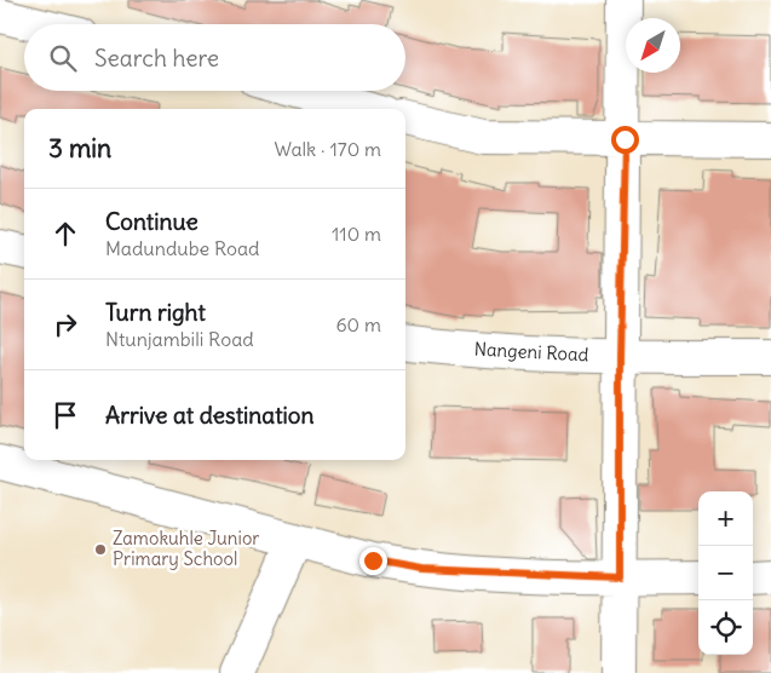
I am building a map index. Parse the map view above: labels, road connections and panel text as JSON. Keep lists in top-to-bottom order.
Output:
{
  "streets": {
    "street": ["Nangeni Road"]
  },
  "places": ["Zamokuhle Junior Primary School"],
  "north": "bottom left",
  "page": {
    "search": "Search here",
    "heading": ["3 min", "Walk · 170 m"],
    "list": [
      ["Continue", "Madundube Road", "110 m"],
      ["Turn right", "Ntunjambili Road", "60 m"],
      "Arrive at destination"
    ],
    "map_buttons": ["+", "−"]
  }
}
